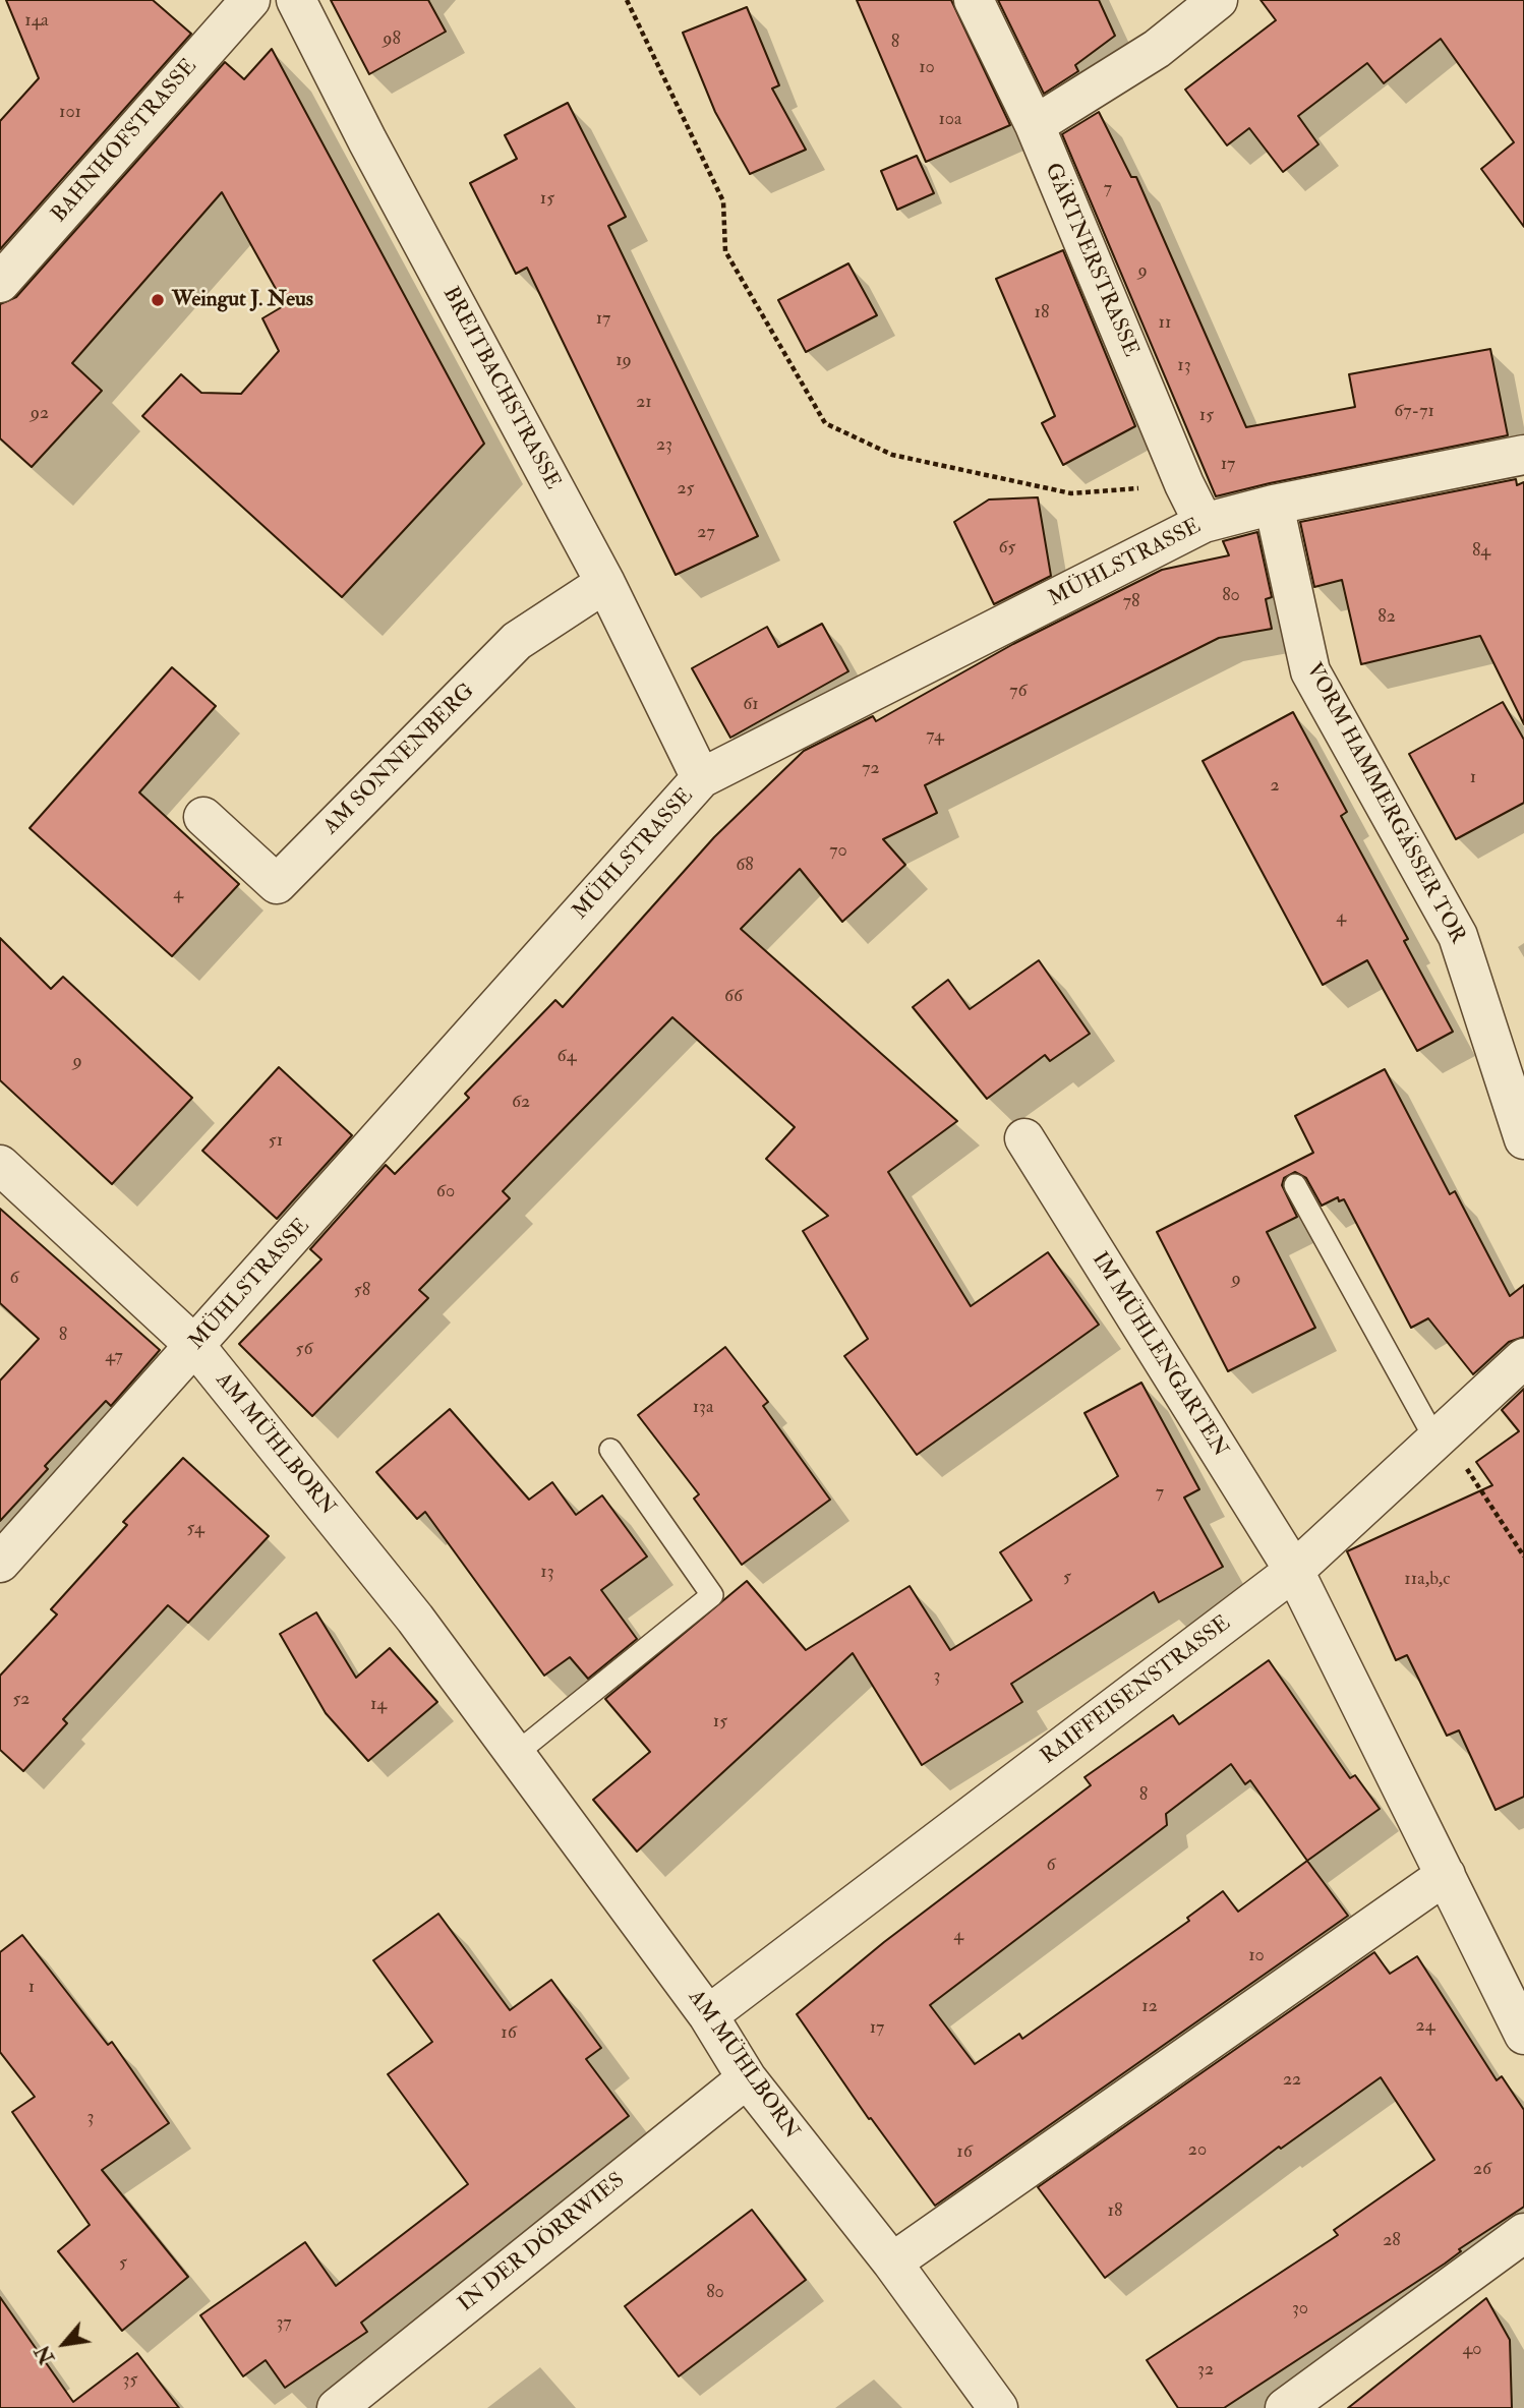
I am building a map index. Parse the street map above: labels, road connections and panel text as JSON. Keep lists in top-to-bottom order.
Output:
{
  "streets": {
    "street": [
      "BAHNHOFSTRASSE",
      "GÄRTNERSTRASSE",
      "BREITBACHSTRASSE",
      "MÜHLSTRASSE",
      "AM SONNENBERG",
      "VORM HAMMERGÄSSER TOR",
      "IM MÜHLENGARTEN",
      "AM MÜHLBORN",
      "RAIFFEISENSTRASSE",
      "IN DER DÖRRWIES"
    ]
  },
  "crossings": [
    ["GÄRTNERSTRASSE", "MÜHLSTRASSE"],
    ["BREITBACHSTRASSE", "MÜHLSTRASSE"],
    ["BREITBACHSTRASSE", "AM SONNENBERG"],
    ["MÜHLSTRASSE", "VORM HAMMERGÄSSER TOR"],
    ["MÜHLSTRASSE", "AM MÜHLBORN"],
    ["IM MÜHLENGARTEN", "RAIFFEISENSTRASSE"],
    ["AM MÜHLBORN", "RAIFFEISENSTRASSE"],
    ["AM MÜHLBORN", "IN DER DÖRRWIES"]
  ],
  "places": ["Weingut J. Neus"],
  "house_numbers": [
    "14a",
    "98",
    "8",
    "10",
    "101",
    "10a",
    "7",
    "15",
    "9",
    "18",
    "17",
    "11",
    "19",
    "13",
    "21",
    "67-71",
    "92",
    "15",
    "23",
    "17",
    "25",
    "27",
    "65",
    "84",
    "80",
    "78",
    "82",
    "76",
    "61",
    "74",
    "72",
    "1",
    "2",
    "70",
    "68",
    "4",
    "4",
    "66",
    "64",
    "9",
    "62",
    "51",
    "60",
    "6",
    "9",
    "58",
    "8",
    "56",
    "47",
    "13a",
    "7",
    "54",
    "13",
    "5",
    "11a,b,c",
    "3",
    "52",
    "14",
    "15",
    "8",
    "6",
    "4",
    "10",
    "1",
    "12",
    "24",
    "17",
    "16",
    "22",
    "3",
    "20",
    "16",
    "26",
    "18",
    "28",
    "5",
    "80",
    "30",
    "37",
    "40",
    "32",
    "35"
  ],
  "north": "bottom left"
}
